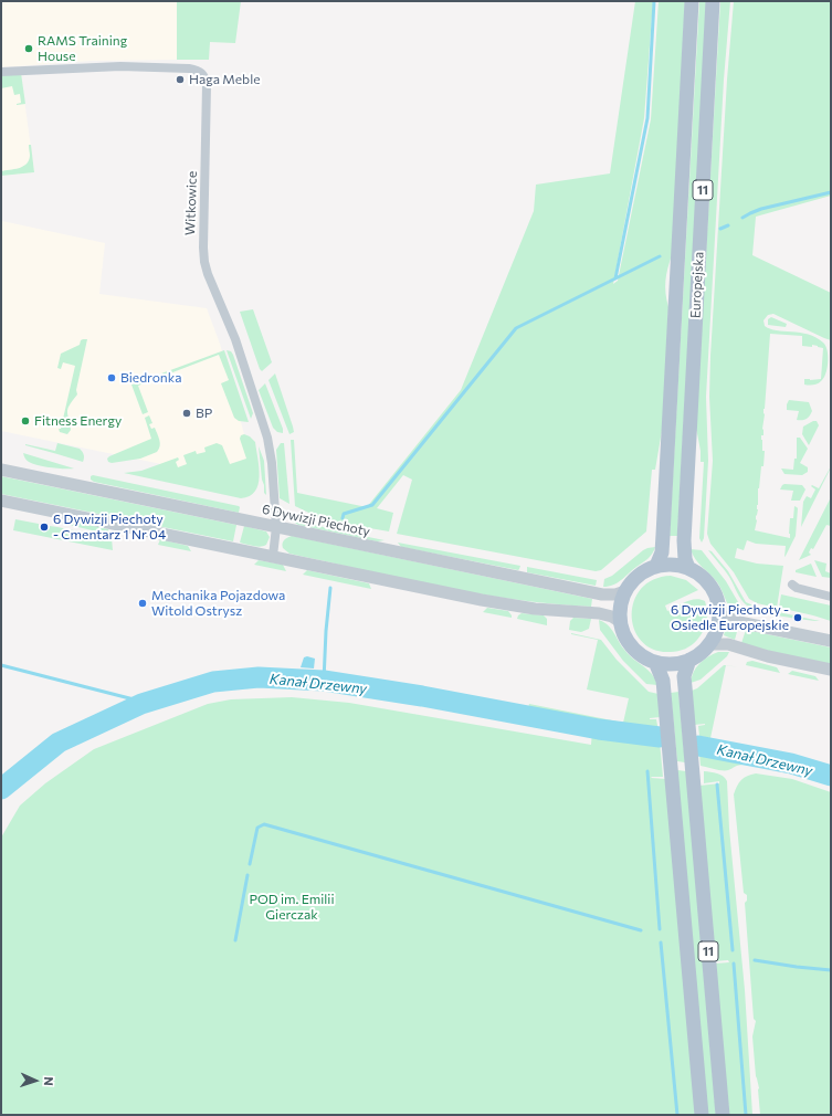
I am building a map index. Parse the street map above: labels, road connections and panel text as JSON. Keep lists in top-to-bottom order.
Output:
{
  "streets": {
    "main road": ["11", "Europejska"],
    "street": ["Witkowice", "6 Dywizji Piechoty"]
  },
  "crossings": [
    ["11", "Europejska"],
    ["11", "6 Dywizji Piechoty"],
    ["Witkowice", "6 Dywizji Piechoty"],
    ["Europejska", "6 Dywizji Piechoty"]
  ],
  "water": ["Kanał Drzewny"],
  "parks": ["POD im. Emilii Gierczak"],
  "places": [
    "RAMS Training House",
    "Haga Meble",
    "Biedronka",
    "BP",
    "Fitness Energy",
    "6 Dywizji Piechoty - Cmentarz 1 Nr 04",
    "Mechanika Pojazdowa Witold Ostrysz",
    "6 Dywizji Piechoty - Osiedle Europejskie"
  ],
  "north": "right"
}
